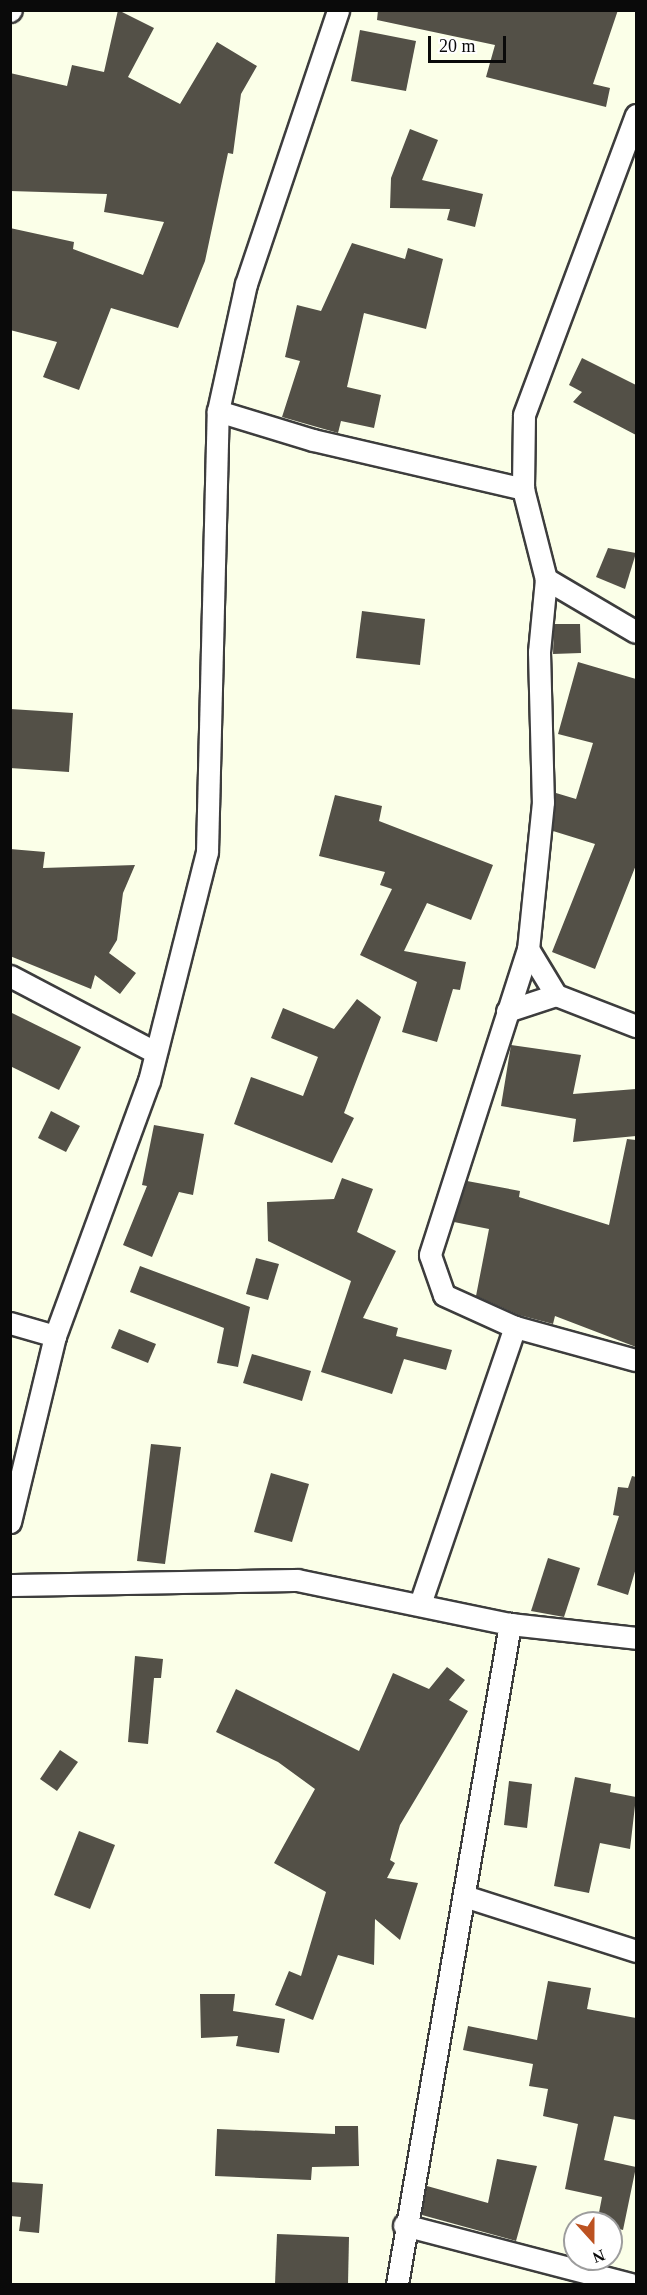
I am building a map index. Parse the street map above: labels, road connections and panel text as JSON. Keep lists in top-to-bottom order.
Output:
{
  "scale_bar": "20 m",
  "north": "bottom"
}
